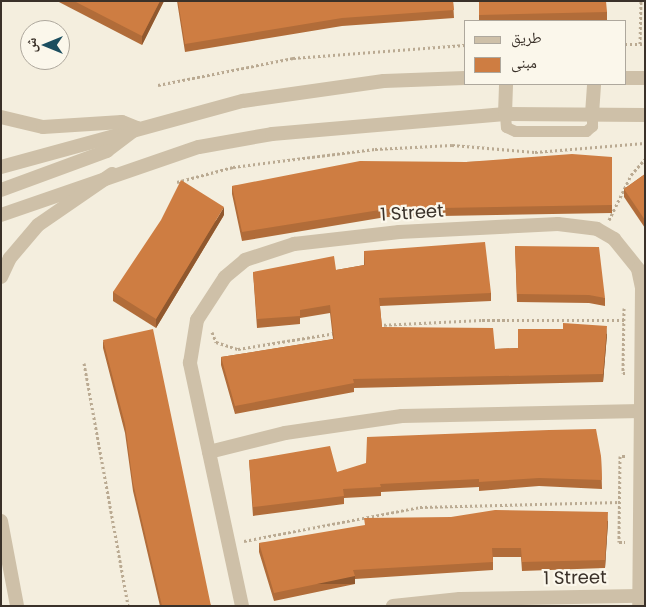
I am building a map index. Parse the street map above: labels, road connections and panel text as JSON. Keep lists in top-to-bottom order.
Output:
{
  "streets": {
    "street": ["1 Street"]
  },
  "legend": ["طريق", "مبنى"],
  "north": "left"
}
